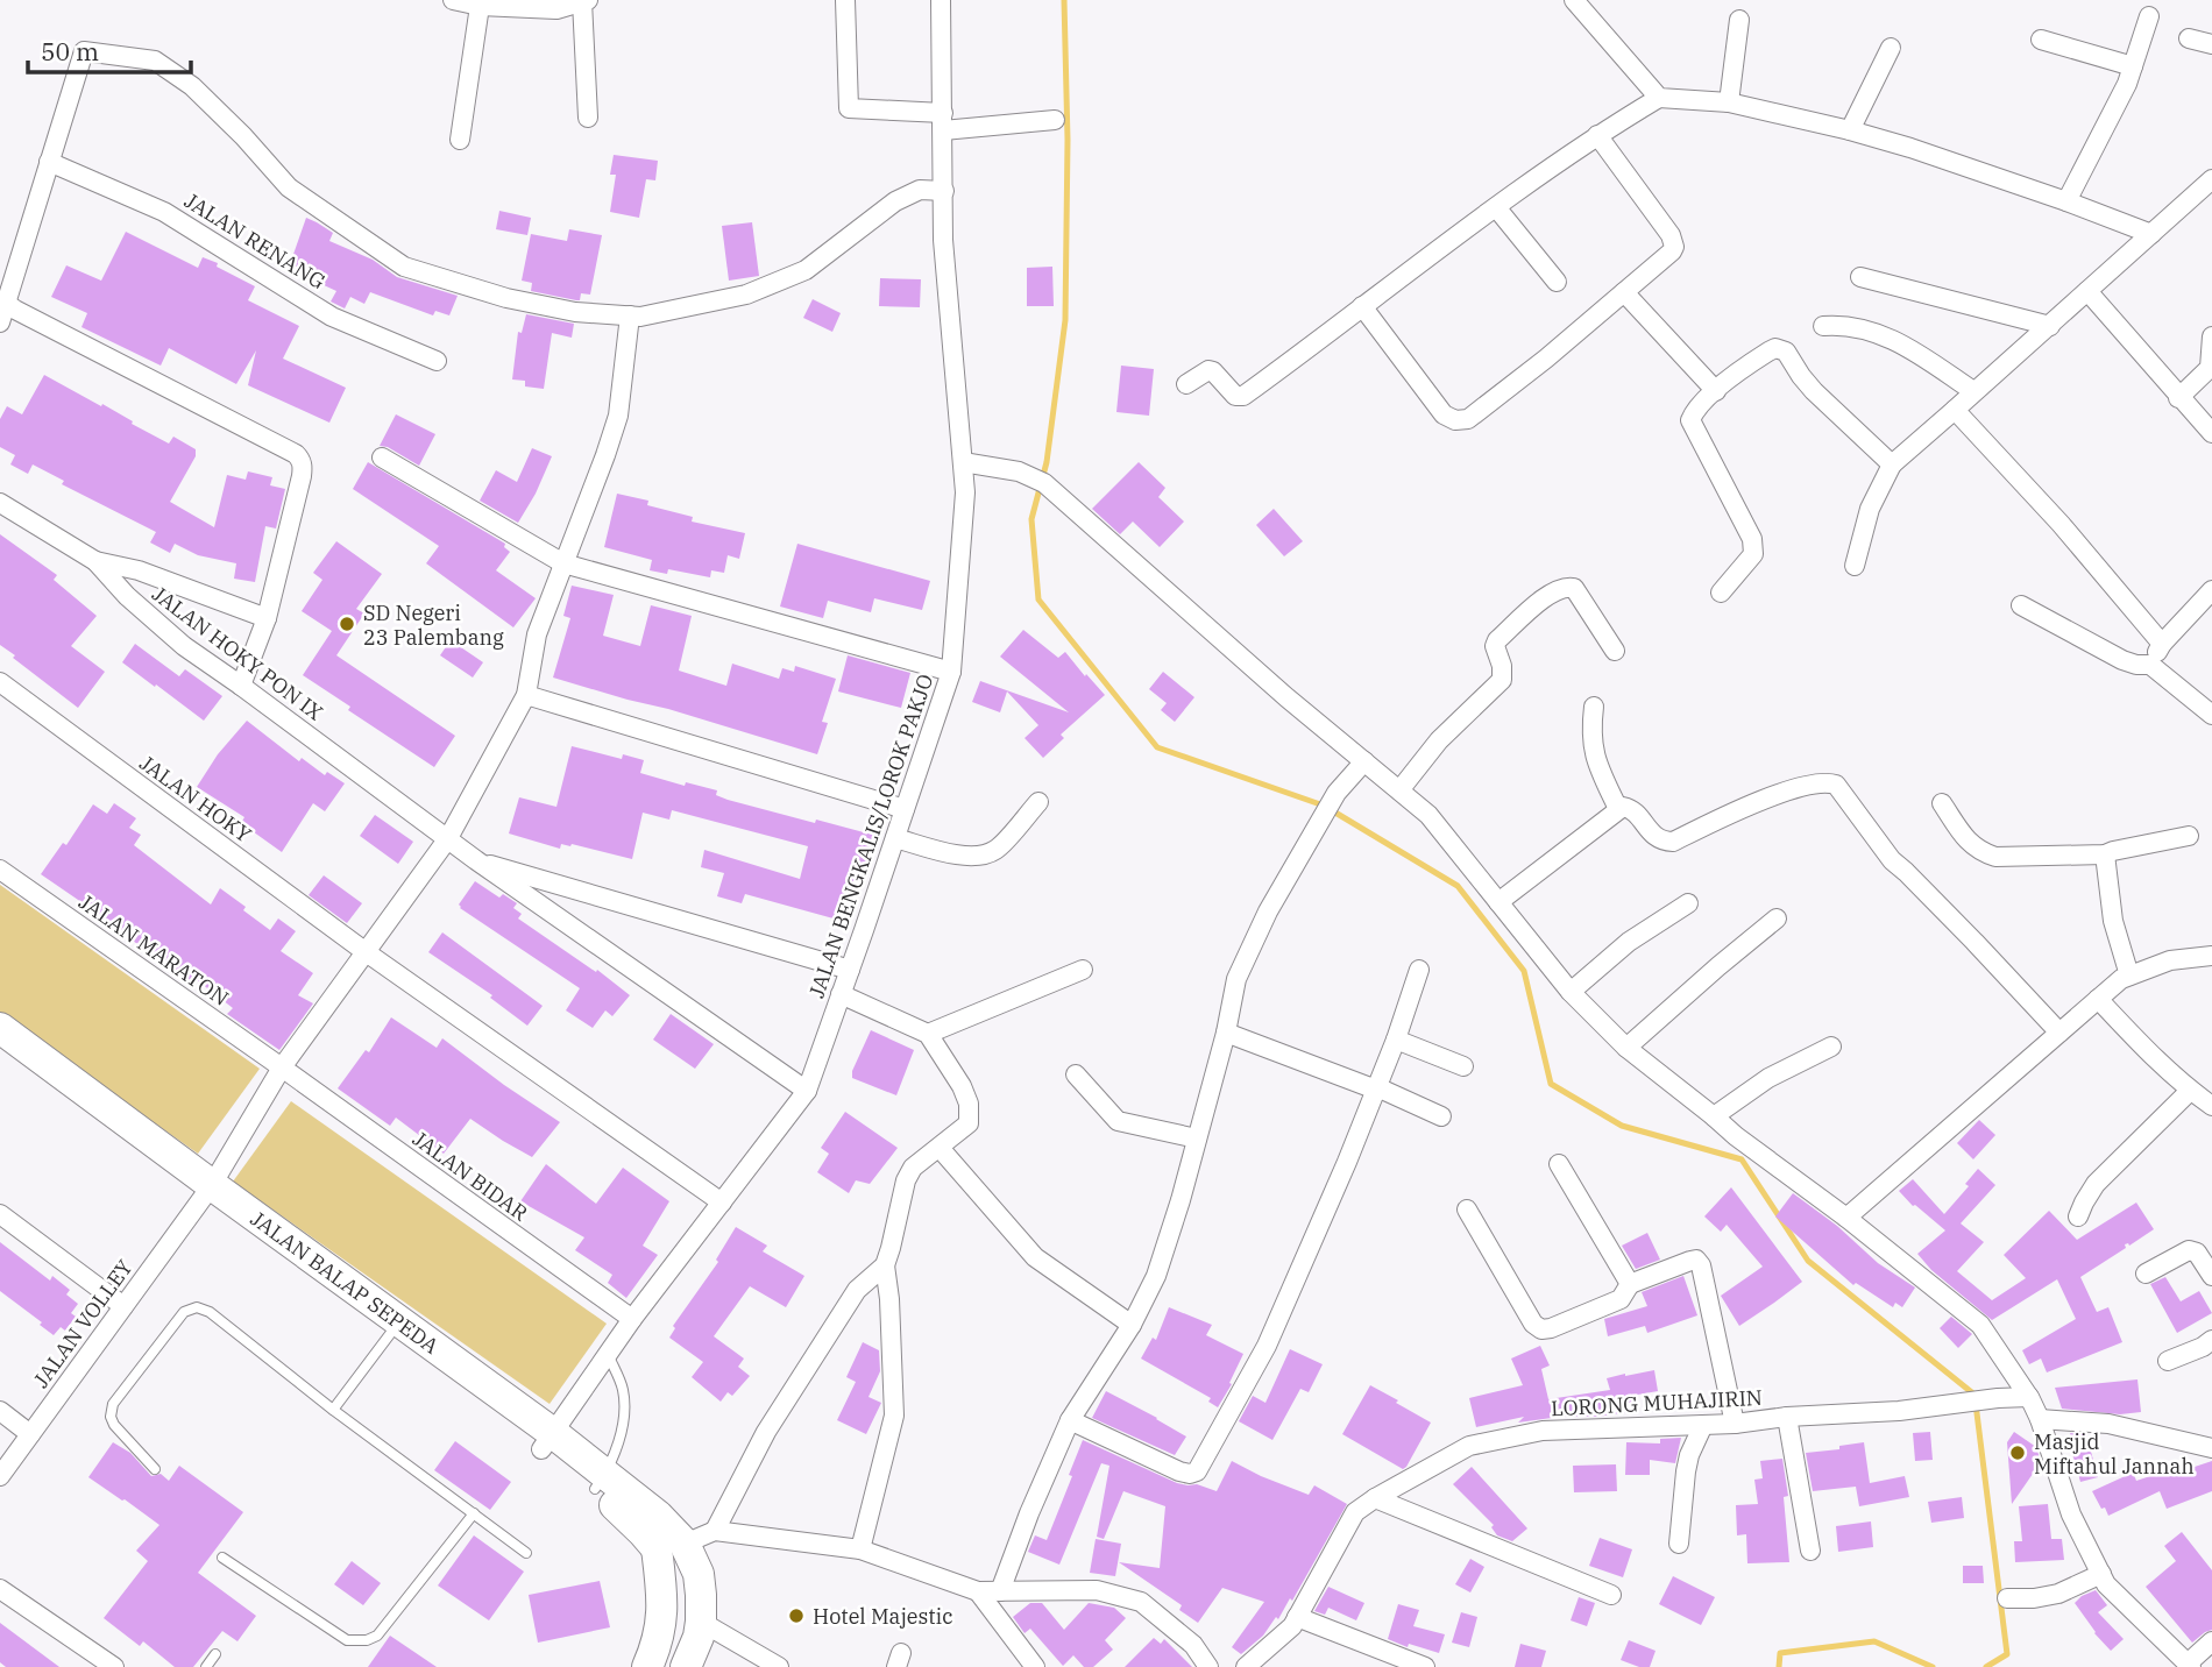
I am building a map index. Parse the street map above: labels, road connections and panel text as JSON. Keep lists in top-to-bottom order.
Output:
{
  "streets": {
    "main road": ["JALAN BALAP SEPEDA"],
    "street": [
      "JALAN RENANG",
      "JALAN HOKY PON IX",
      "JALAN HOKY",
      "JALAN BENGKALIS/LOROK PAKJO",
      "JALAN MARATON",
      "JALAN BIDAR",
      "JALAN VOLLEY",
      "LORONG MUHAJIRIN"
    ]
  },
  "crossings": [
    ["JALAN HOKY PON IX", "JALAN BENGKALIS/LOROK PAKJO"],
    ["JALAN HOKY PON IX", "JALAN VOLLEY"],
    ["JALAN HOKY", "JALAN BENGKALIS/LOROK PAKJO"],
    ["JALAN HOKY", "JALAN VOLLEY"],
    ["JALAN BENGKALIS/LOROK PAKJO", "JALAN BIDAR"],
    ["JALAN BENGKALIS/LOROK PAKJO", "JALAN BALAP SEPEDA"],
    ["JALAN MARATON", "JALAN BIDAR"],
    ["JALAN MARATON", "JALAN VOLLEY"],
    ["JALAN BIDAR", "JALAN VOLLEY"],
    ["JALAN BALAP SEPEDA", "JALAN VOLLEY"]
  ],
  "places": ["SD Negeri 23 Palembang", "Masjid Miftahul Jannah", "Hotel Majestic"],
  "scale_bar": "50 m"
}
